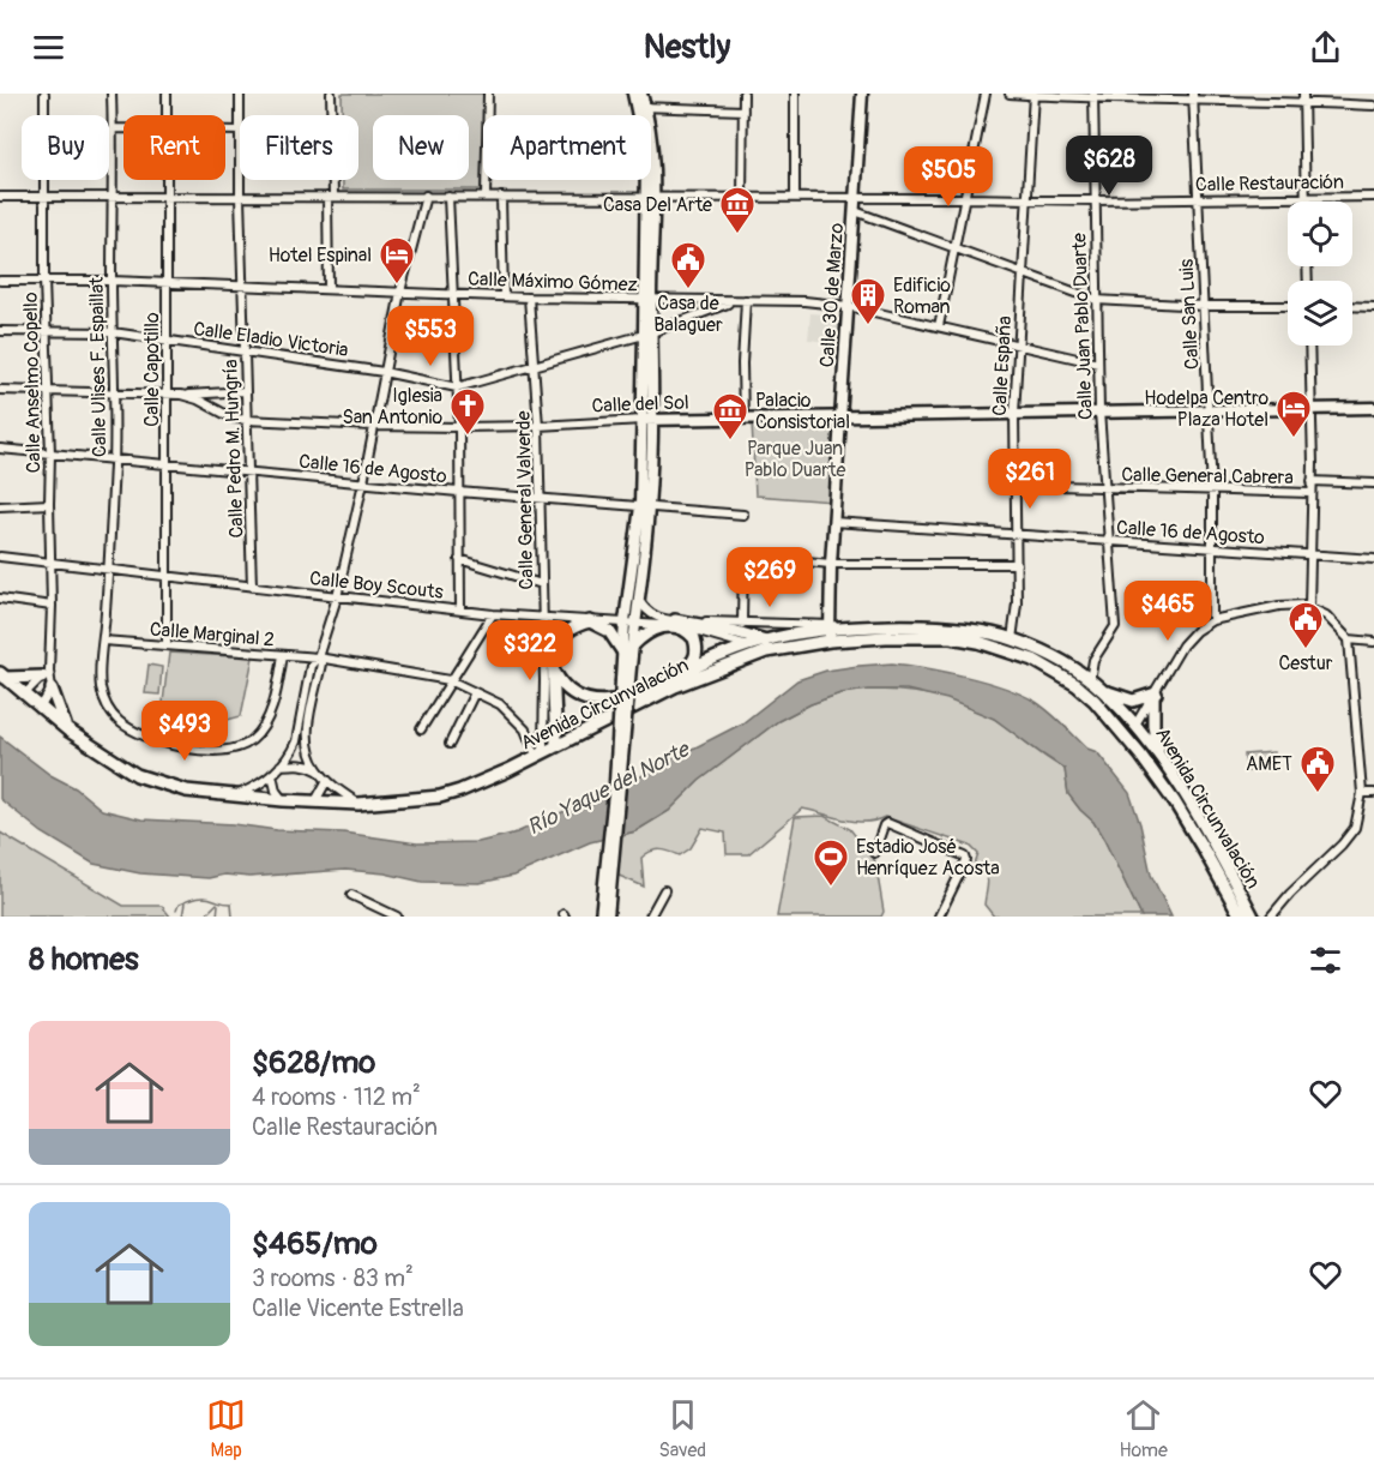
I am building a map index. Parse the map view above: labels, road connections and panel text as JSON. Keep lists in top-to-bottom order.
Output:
{
  "streets": {
    "main road": ["Calle 30 de Marzo", "Calle del Sol", "Avenida Circunvalación"],
    "street": [
      "Calle Restauración",
      "Calle Máximo Gómez",
      "Calle San Luis",
      "Calle Juan Pablo Duarte",
      "Calle Eladio Victoria",
      "Calle España",
      "Calle Ulises F. Espaillat",
      "Calle Capotillo",
      "Calle Anselmo Copello",
      "Calle Pedro M. Hungría",
      "Calle 16 de Agosto",
      "Calle General Cabrera",
      "Calle General Valverde",
      "Calle Boy Scouts",
      "Calle Marginal 2"
    ]
  },
  "crossings": [
    ["Calle Restauración", "Calle 30 de Marzo"],
    ["Calle Restauración", "Calle San Luis"],
    ["Calle Restauración", "Calle Juan Pablo Duarte"],
    ["Calle Restauración", "Calle España"],
    ["Calle Restauración", "Calle Ulises F. Espaillat"],
    ["Calle Restauración", "Calle Capotillo"],
    ["Calle Restauración", "Calle Anselmo Copello"],
    ["Calle Restauración", "Calle Pedro M. Hungría"],
    ["Calle Máximo Gómez", "Calle 30 de Marzo"],
    ["Calle Máximo Gómez", "Calle Juan Pablo Duarte"],
    ["Calle Máximo Gómez", "Calle Eladio Victoria"],
    ["Calle Máximo Gómez", "Calle España"],
    ["Calle Máximo Gómez", "Calle Ulises F. Espaillat"],
    ["Calle Máximo Gómez", "Calle Capotillo"],
    ["Calle Máximo Gómez", "Calle Anselmo Copello"],
    ["Calle Máximo Gómez", "Calle Pedro M. Hungría"],
    ["Calle Máximo Gómez", "Calle General Valverde"],
    ["Calle 30 de Marzo", "Calle del Sol"],
    ["Calle 30 de Marzo", "Calle 16 de Agosto"],
    ["Calle 30 de Marzo", "Calle Boy Scouts"],
    ["Calle 30 de Marzo", "Avenida Circunvalación"],
    ["Calle San Luis", "Calle del Sol"],
    ["Calle San Luis", "Calle 16 de Agosto"],
    ["Calle San Luis", "Calle General Cabrera"],
    ["Calle Juan Pablo Duarte", "Calle del Sol"],
    ["Calle Juan Pablo Duarte", "Calle 16 de Agosto"],
    ["Calle Juan Pablo Duarte", "Calle General Cabrera"],
    ["Calle Juan Pablo Duarte", "Avenida Circunvalación"],
    ["Calle Eladio Victoria", "Calle Ulises F. Espaillat"],
    ["Calle Eladio Victoria", "Calle Capotillo"],
    ["Calle Eladio Victoria", "Calle Anselmo Copello"],
    ["Calle Eladio Victoria", "Calle Pedro M. Hungría"],
    ["Calle Eladio Victoria", "Calle General Valverde"],
    ["Calle España", "Calle del Sol"],
    ["Calle España", "Calle 16 de Agosto"],
    ["Calle España", "Calle General Cabrera"],
    ["Calle España", "Avenida Circunvalación"],
    ["Calle Ulises F. Espaillat", "Calle del Sol"],
    ["Calle Ulises F. Espaillat", "Calle 16 de Agosto"],
    ["Calle Ulises F. Espaillat", "Calle Boy Scouts"],
    ["Calle Ulises F. Espaillat", "Calle Marginal 2"],
    ["Calle Capotillo", "Calle del Sol"],
    ["Calle Capotillo", "Calle 16 de Agosto"],
    ["Calle Capotillo", "Calle Boy Scouts"],
    ["Calle Capotillo", "Calle Marginal 2"],
    ["Calle Anselmo Copello", "Calle del Sol"],
    ["Calle Anselmo Copello", "Calle 16 de Agosto"],
    ["Calle Anselmo Copello", "Calle Boy Scouts"],
    ["Calle del Sol", "Calle Pedro M. Hungría"],
    ["Calle del Sol", "Calle General Valverde"],
    ["Calle Pedro M. Hungría", "Calle 16 de Agosto"],
    ["Calle Pedro M. Hungría", "Calle Boy Scouts"],
    ["Calle 16 de Agosto", "Calle General Valverde"],
    ["Calle General Valverde", "Calle Boy Scouts"],
    ["Calle General Valverde", "Calle Marginal 2"],
    ["Calle General Valverde", "Avenida Circunvalación"],
    ["Calle Boy Scouts", "Avenida Circunvalación"],
    ["Calle Marginal 2", "Avenida Circunvalación"]
  ],
  "water": ["Río Yaque del Norte"],
  "parks": ["Parque Juan Pablo Duarte"],
  "places": {
    "museum": ["Casa Del Arte", "Palacio Consistorial"],
    "hotel": ["Hotel Espinal", "Hodelpa Centro Plaza Hotel"],
    "public building": ["Casa de Balaguer", "Cestur", "AMET"],
    "building": ["Edificio Roman"],
    "church": ["Iglesia San Antonio"],
    "sports": ["Estadio José Henríquez Acosta"]
  },
  "page": {
    "header": "Nestly",
    "chip": [
      "Buy",
      "Rent",
      "Filters",
      "New",
      "Apartment"
    ],
    "price": [
      "$628",
      "$505",
      "$553",
      "$261",
      "$269",
      "$465",
      "$322",
      "$493"
    ],
    "heading": "8 homes",
    "list": [
      {
        "name": "$628/mo",
        "note": "4 rooms · 112 m² · Calle Restauración"
      },
      {
        "name": "$465/mo",
        "note": "3 rooms · 83 m² · Calle Vicente Estrella"
      }
    ],
    "tabs": ["Map", "Saved", "Home"]
  }
}
